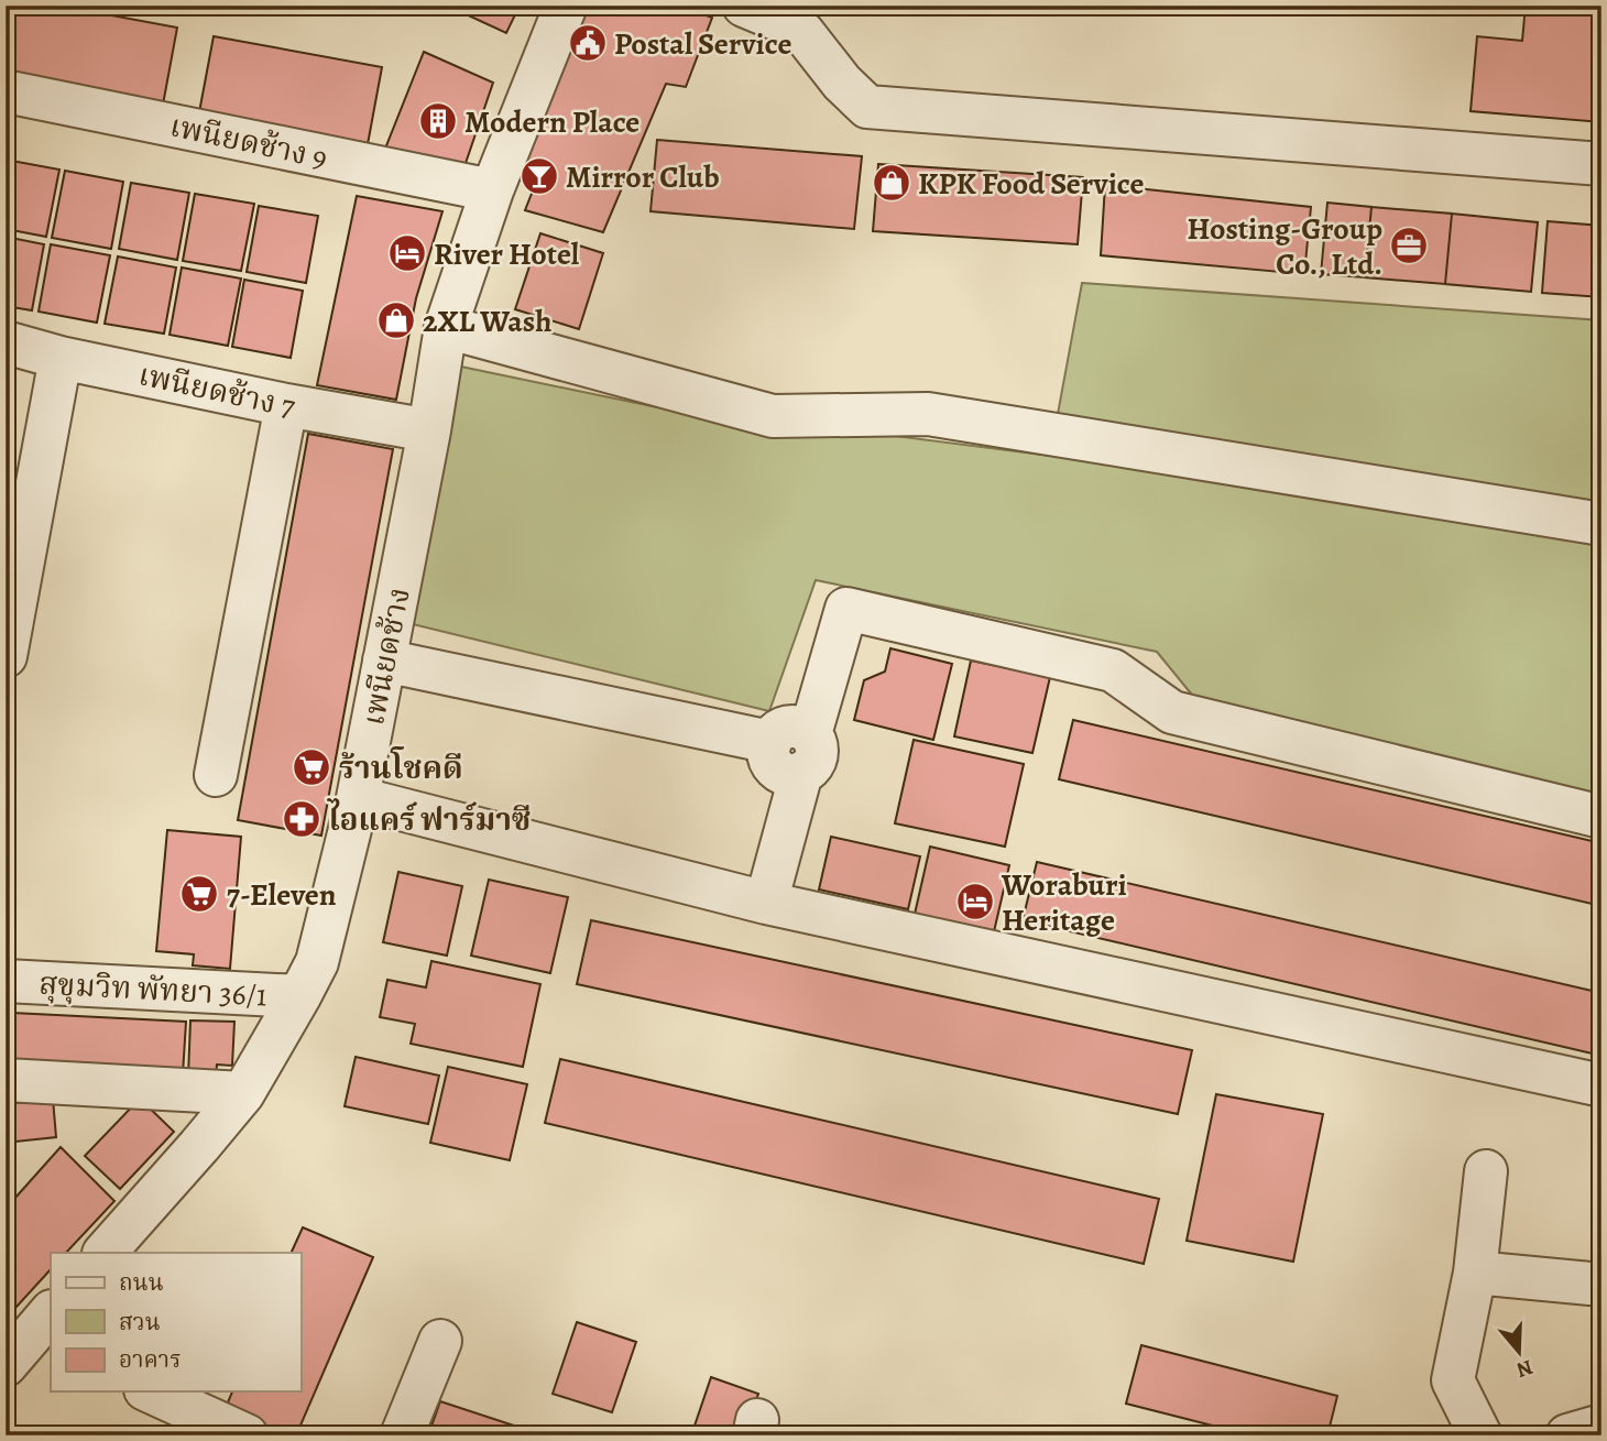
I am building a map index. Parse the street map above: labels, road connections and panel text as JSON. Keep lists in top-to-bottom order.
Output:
{
  "streets": {
    "street": [
      "เพนียดช้าง 9",
      "เพนียดช้าง 7",
      "เพนียดช้าง",
      "สุขุมวิท พัทยา 36/1"
    ]
  },
  "crossings": [
    ["เพนียดช้าง 9", "เพนียดช้าง"],
    ["เพนียดช้าง 7", "เพนียดช้าง"],
    ["เพนียดช้าง", "สุขุมวิท พัทยา 36/1"]
  ],
  "places": {
    "public building": ["Postal Service"],
    "building": ["Modern Place"],
    "bar": ["Mirror Club"],
    "shop": ["KPK Food Service", "2XL Wash"],
    "office": ["Hosting-Group Co., Ltd."],
    "hotel": ["River Hotel", "Woraburi Heritage"],
    "supermarket": ["ร้านโชคดี", "7-Eleven"],
    "pharmacy": ["ไอแคร์ ฟาร์มาซี"]
  },
  "legend": ["ถนน", "สวน", "อาคาร"],
  "north": "bottom"
}
